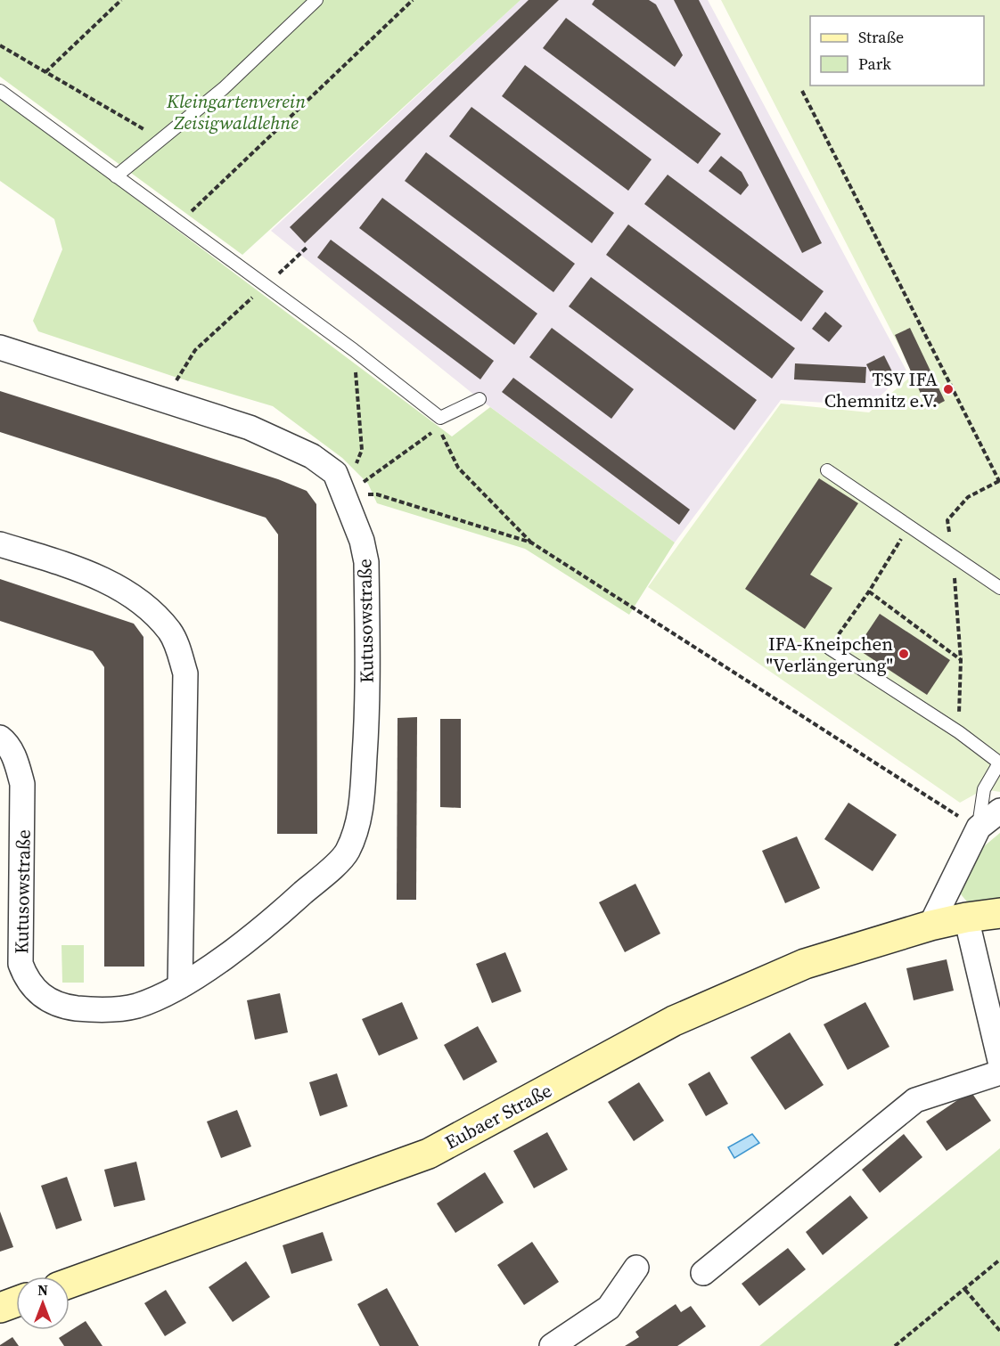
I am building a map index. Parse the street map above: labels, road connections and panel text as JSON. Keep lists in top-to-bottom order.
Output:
{
  "streets": {
    "street": ["Kutusowstraße", "Eubaer Straße"]
  },
  "parks": ["Kleingartenverein Zeisigwaldlehne"],
  "places": ["TSV IFA Chemnitz e.V.", "IFA-Kneipchen \"Verlängerung\""],
  "legend": ["Straße", "Park"],
  "north": "top"
}
